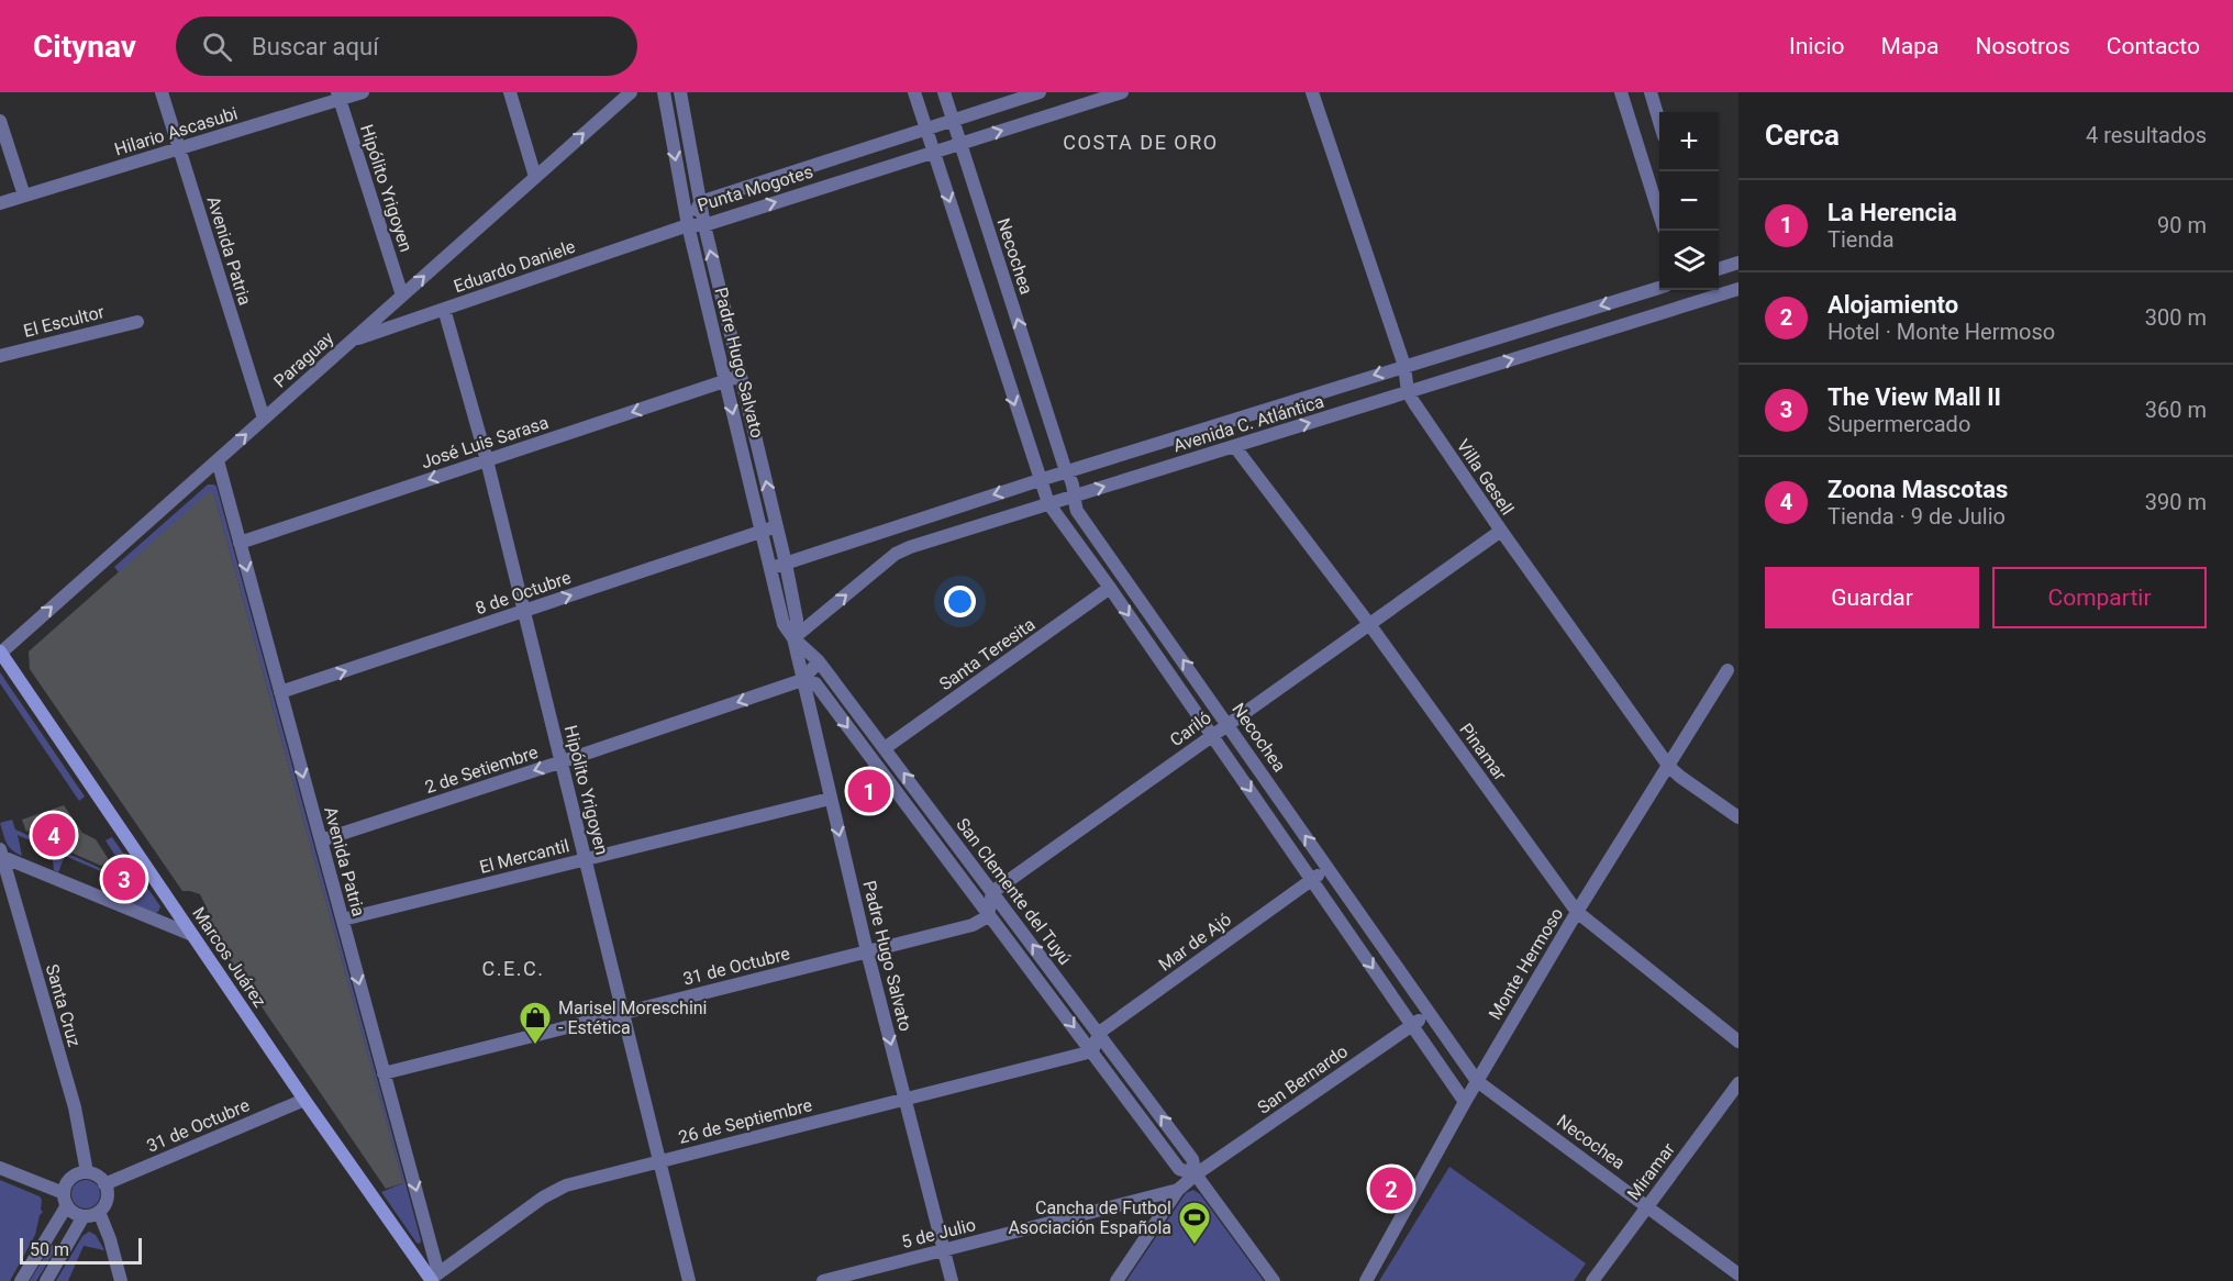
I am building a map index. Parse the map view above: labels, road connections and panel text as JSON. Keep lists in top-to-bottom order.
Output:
{
  "streets": {
    "main road": ["Marcos Juárez"],
    "street": [
      "Hilario Ascasubi",
      "Hipólito Yrigoyen",
      "Punta Mogotes",
      "Avenida Patria",
      "Necochea",
      "Eduardo Daniele",
      "El Escultor",
      "Paraguay",
      "Padre Hugo Salvato",
      "Avenida C. Atlántica",
      "José Luis Sarasa",
      "Villa Gesell",
      "8 de Octubre",
      "Santa Teresita",
      "Cariló",
      "Pinamar",
      "2 de Setiembre",
      "El Mercantil",
      "San Clemente del Tuyú",
      "Mar de Ajó",
      "Monte Hermoso",
      "31 de Octubre",
      "Santa Cruz",
      "San Bernardo",
      "26 de Septiembre",
      "Miramar",
      "5 de Julio"
    ]
  },
  "crossings": [
    ["Hilario Ascasubi", "Hipólito Yrigoyen"],
    ["Hilario Ascasubi", "Avenida Patria"],
    ["Hipólito Yrigoyen", "Eduardo Daniele"],
    ["Hipólito Yrigoyen", "Paraguay"],
    ["Hipólito Yrigoyen", "José Luis Sarasa"],
    ["Hipólito Yrigoyen", "8 de Octubre"],
    ["Hipólito Yrigoyen", "2 de Setiembre"],
    ["Hipólito Yrigoyen", "El Mercantil"],
    ["Hipólito Yrigoyen", "31 de Octubre"],
    ["Hipólito Yrigoyen", "26 de Septiembre"],
    ["Punta Mogotes", "Necochea"],
    ["Punta Mogotes", "Eduardo Daniele"],
    ["Punta Mogotes", "Padre Hugo Salvato"],
    ["Avenida Patria", "Paraguay"],
    ["Avenida Patria", "José Luis Sarasa"],
    ["Avenida Patria", "8 de Octubre"],
    ["Avenida Patria", "2 de Setiembre"],
    ["Avenida Patria", "El Mercantil"],
    ["Avenida Patria", "Marcos Juárez"],
    ["Avenida Patria", "31 de Octubre"],
    ["Avenida Patria", "26 de Septiembre"],
    ["Necochea", "Avenida C. Atlántica"],
    ["Necochea", "Cariló"],
    ["Necochea", "Mar de Ajó"],
    ["Necochea", "Monte Hermoso"],
    ["Necochea", "San Bernardo"],
    ["Necochea", "Miramar"],
    ["Eduardo Daniele", "Paraguay"],
    ["Eduardo Daniele", "Padre Hugo Salvato"],
    ["Paraguay", "Marcos Juárez"],
    ["Padre Hugo Salvato", "Avenida C. Atlántica"],
    ["Padre Hugo Salvato", "José Luis Sarasa"],
    ["Padre Hugo Salvato", "8 de Octubre"],
    ["Padre Hugo Salvato", "2 de Setiembre"],
    ["Padre Hugo Salvato", "El Mercantil"],
    ["Padre Hugo Salvato", "San Clemente del Tuyú"],
    ["Padre Hugo Salvato", "31 de Octubre"],
    ["Padre Hugo Salvato", "26 de Septiembre"],
    ["Padre Hugo Salvato", "5 de Julio"],
    ["Avenida C. Atlántica", "Villa Gesell"],
    ["Avenida C. Atlántica", "Pinamar"],
    ["Avenida C. Atlántica", "San Clemente del Tuyú"],
    ["Villa Gesell", "Cariló"],
    ["Villa Gesell", "Monte Hermoso"],
    ["Santa Teresita", "San Clemente del Tuyú"],
    ["Cariló", "Pinamar"],
    ["Cariló", "San Clemente del Tuyú"],
    ["Pinamar", "Monte Hermoso"],
    ["2 de Setiembre", "San Clemente del Tuyú"],
    ["San Clemente del Tuyú", "Mar de Ajó"],
    ["San Clemente del Tuyú", "31 de Octubre"],
    ["San Clemente del Tuyú", "San Bernardo"],
    ["San Clemente del Tuyú", "26 de Septiembre"],
    ["Marcos Juárez", "31 de Octubre"],
    ["Marcos Juárez", "26 de Septiembre"],
    ["31 de Octubre", "Santa Cruz"],
    ["San Bernardo", "5 de Julio"]
  ],
  "one_way": [
    "Avenida Patria",
    "Paraguay",
    "José Luis Sarasa",
    "8 de Octubre",
    "2 de Setiembre"
  ],
  "districts": ["COSTA DE ORO", "C.E.C."],
  "places": {
    "shop": ["Marisel Moreschini - Estética"],
    "sports": ["Cancha de Futbol Asociación Española"]
  },
  "scale_bar": "50 m",
  "page": {
    "header": "Citynav",
    "search": "Buscar aquí",
    "nav": [
      "Inicio",
      "Mapa",
      "Nosotros",
      "Contacto"
    ],
    "heading": ["Cerca", "4 resultados"],
    "map_buttons": ["+", "−"],
    "list": [
      {
        "mark": "1",
        "name": "La Herencia",
        "note": "Tienda",
        "value": "90 m"
      },
      {
        "mark": "2",
        "name": "Alojamiento",
        "note": "Hotel · Monte Hermoso",
        "value": "300 m"
      },
      {
        "mark": "3",
        "name": "The View Mall II",
        "note": "Supermercado",
        "value": "360 m"
      },
      {
        "mark": "4",
        "name": "Zoona Mascotas",
        "note": "Tienda · 9 de Julio",
        "value": "390 m"
      }
    ],
    "buttons": ["Guardar", "Compartir"],
    "pins": [
      "1",
      "4",
      "3",
      "2"
    ],
    "scale": "50 m"
  }
}
